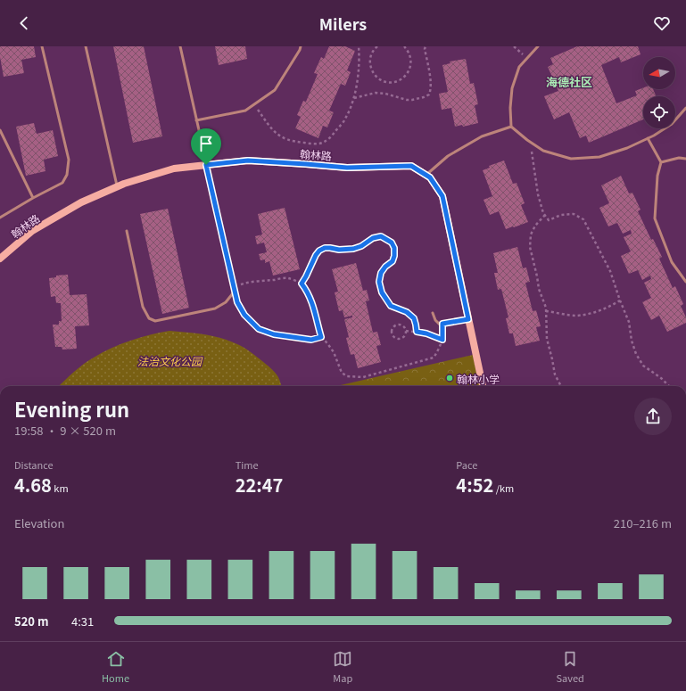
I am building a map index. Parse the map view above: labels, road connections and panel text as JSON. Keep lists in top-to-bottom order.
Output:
{
  "streets": {
    "main road": ["翰林路"]
  },
  "districts": ["海德社区"],
  "parks": ["法治文化公园"],
  "places": ["翰林小学"],
  "north": "left",
  "page": {
    "header": "Milers",
    "heading": ["Evening run", "19:58 · 9 × 520 m"],
    "stats": [
      ["Distance", "4.68 km"],
      ["Time", "22:47"],
      ["Pace", "4:52 /km"]
    ],
    "chart": ["Elevation", "210–216 m"],
    "list": [
      {
        "name": "520 m",
        "note": "4:31"
      }
    ],
    "tabs": ["Home", "Map", "Saved"]
  }
}
